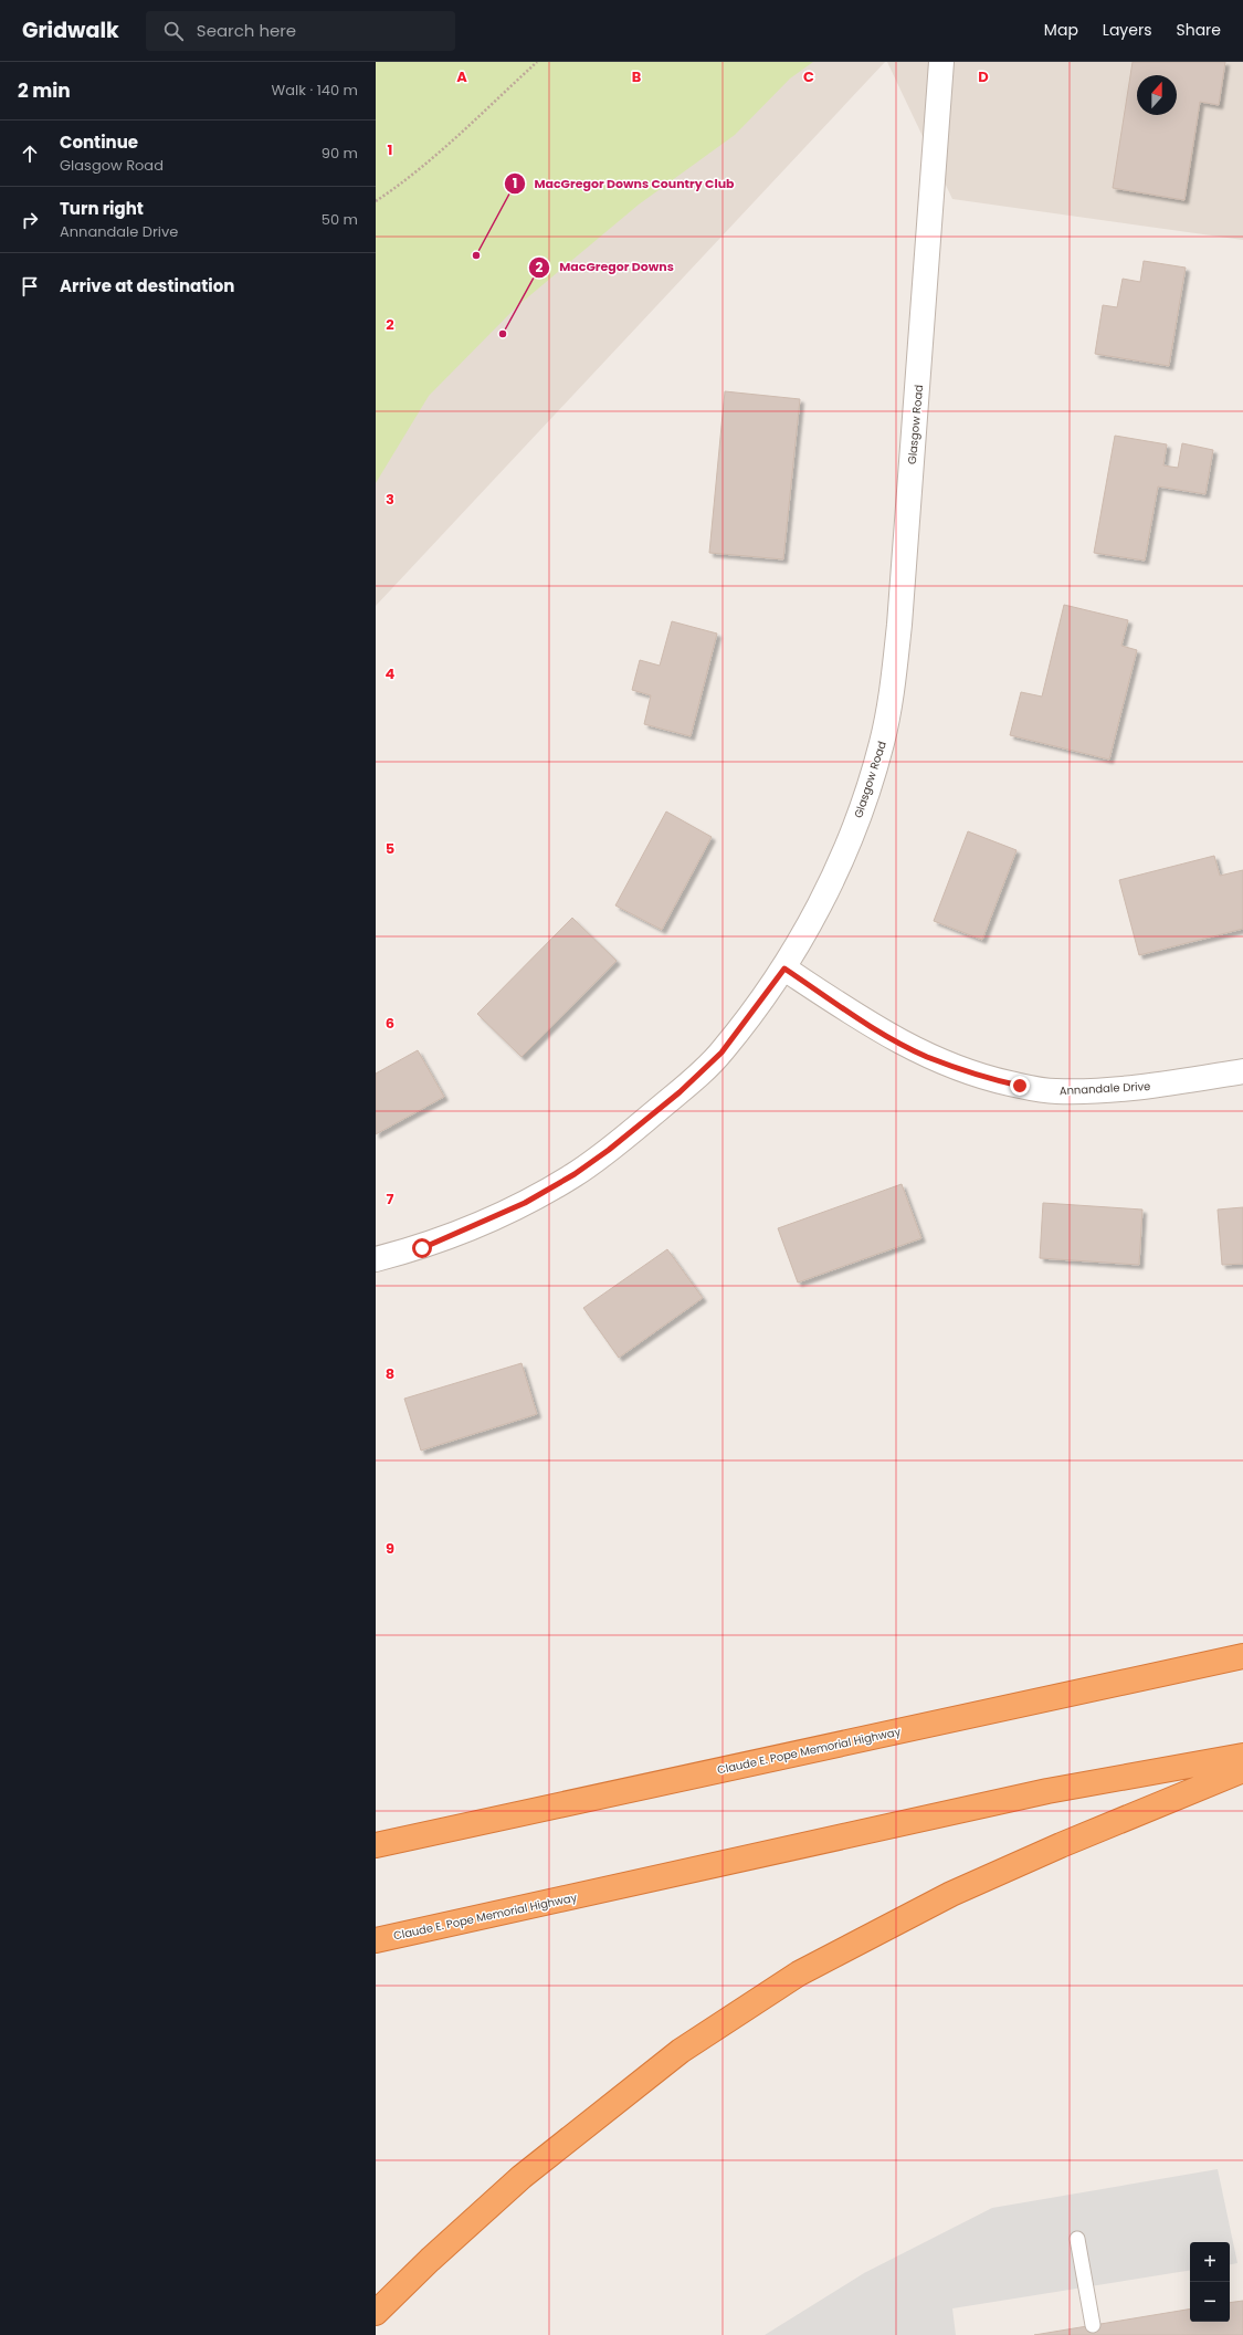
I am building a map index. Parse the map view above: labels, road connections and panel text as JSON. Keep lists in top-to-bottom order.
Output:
{
  "streets": {
    "highway": ["Claude E. Pope Memorial Highway"],
    "street": ["Glasgow Road", "Annandale Drive"]
  },
  "crossings": [
    ["Glasgow Road", "Annandale Drive"]
  ],
  "places": ["MacGregor Downs Country Club", "MacGregor Downs"],
  "north": "top",
  "page": {
    "header": "Gridwalk",
    "search": "Search here",
    "nav": ["Map", "Layers", "Share"],
    "heading": ["2 min", "Walk · 140 m"],
    "list": [
      ["Continue", "Glasgow Road", "90 m"],
      ["Turn right", "Annandale Drive", "50 m"],
      "Arrive at destination"
    ],
    "map_buttons": ["+", "−"]
  },
  "grid": {
    "columns": [
      "A",
      "B",
      "C",
      "D"
    ],
    "rows": [
      "1",
      "2",
      "3",
      "4",
      "5",
      "6",
      "7",
      "8",
      "9"
    ]
  }
}
